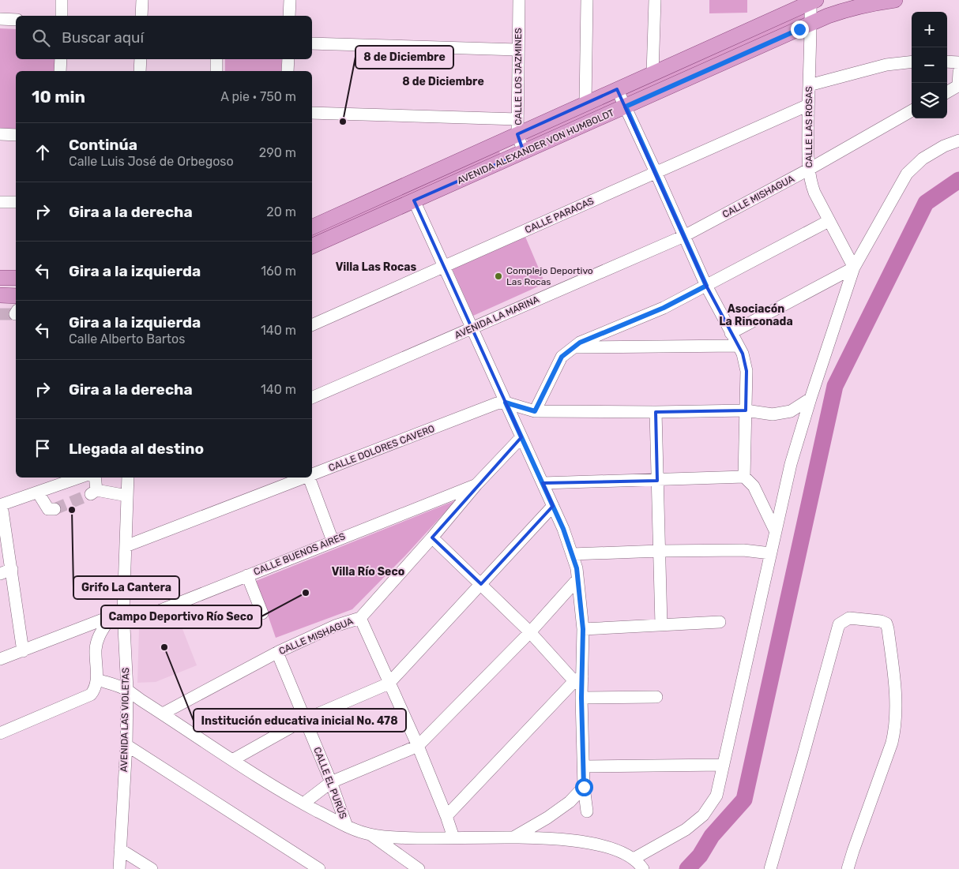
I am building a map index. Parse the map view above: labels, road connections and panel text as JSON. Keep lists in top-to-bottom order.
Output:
{
  "streets": {
    "main road": ["AVENIDA ALEXANDER VON HUMBOLDT"],
    "street": [
      "CALLE LOS JAZMINES",
      "CALLE LAS ROSAS",
      "CALLE MISHAGUA",
      "CALLE PARACAS",
      "AVENIDA LA MARINA",
      "CALLE DOLORES CAVERO",
      "CALLE BUENOS AIRES",
      "AVENIDA LAS VIOLETAS",
      "CALLE EL PURÚS"
    ]
  },
  "crossings": [
    ["CALLE LOS JAZMINES", "AVENIDA ALEXANDER VON HUMBOLDT"],
    ["CALLE LAS ROSAS", "AVENIDA ALEXANDER VON HUMBOLDT"],
    ["CALLE LAS ROSAS", "CALLE MISHAGUA"],
    ["CALLE LAS ROSAS", "CALLE PARACAS"],
    ["CALLE MISHAGUA", "AVENIDA LA MARINA"],
    ["CALLE MISHAGUA", "CALLE BUENOS AIRES"],
    ["CALLE MISHAGUA", "CALLE EL PURÚS"],
    ["CALLE DOLORES CAVERO", "AVENIDA LAS VIOLETAS"],
    ["CALLE BUENOS AIRES", "AVENIDA LAS VIOLETAS"]
  ],
  "districts": [
    "8 de Diciembre",
    "Villa Las Rocas",
    "Asociacón La Rinconada",
    "Villa Río Seco"
  ],
  "places": [
    "8 de Diciembre",
    "Complejo Deportivo Las Rocas",
    "Grifo La Cantera",
    "Campo Deportivo Río Seco",
    "Institución educativa inicial No. 478"
  ],
  "page": {
    "map_buttons": ["+", "−"],
    "search": "Buscar aquí",
    "heading": ["10 min", "A pie · 750 m"],
    "list": [
      ["Continúa", "Calle Luis José de Orbegoso", "290 m"],
      ["Gira a la derecha", "20 m"],
      ["Gira a la izquierda", "160 m"],
      ["Gira a la izquierda", "Calle Alberto Bartos", "140 m"],
      ["Gira a la derecha", "140 m"],
      "Llegada al destino"
    ]
  }
}
